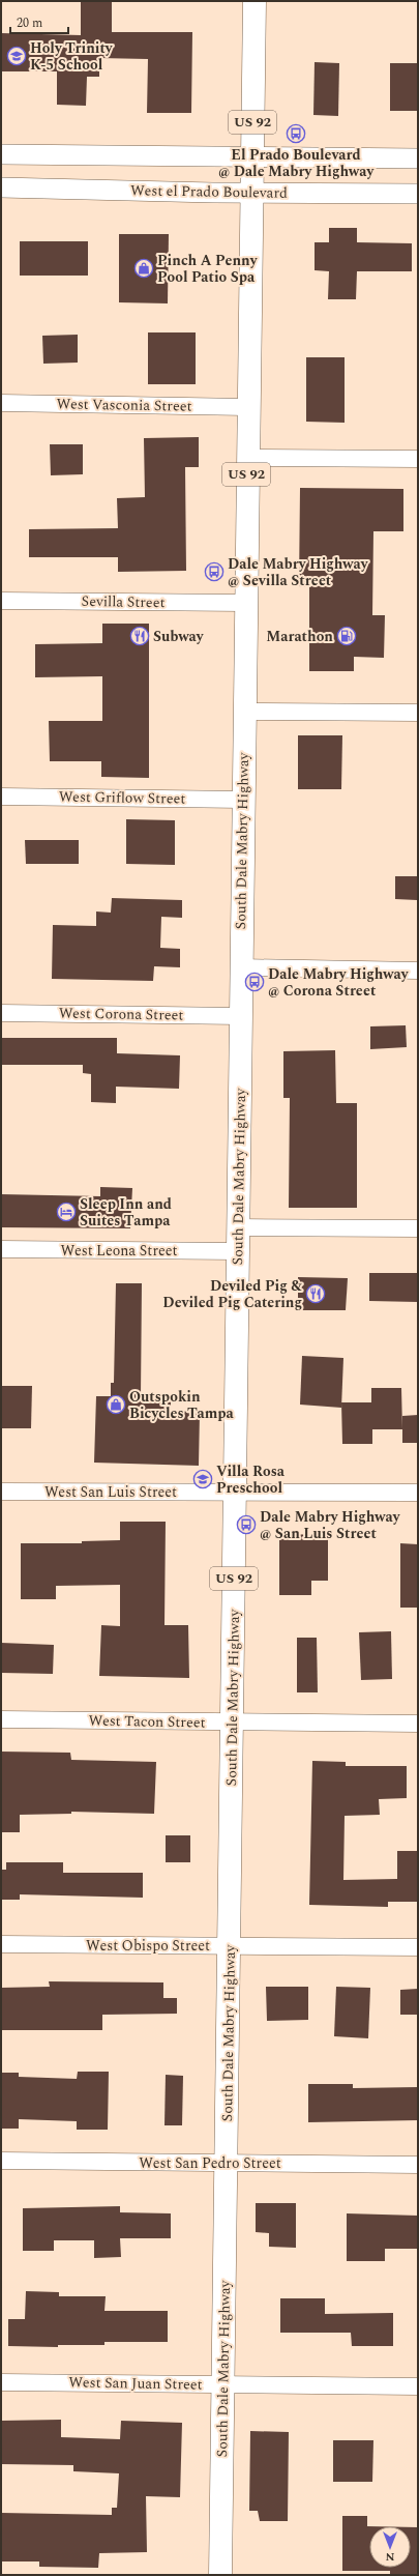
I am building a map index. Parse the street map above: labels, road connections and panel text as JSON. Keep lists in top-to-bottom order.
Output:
{
  "streets": {
    "main road": ["US 92", "South Dale Mabry Highway"],
    "street": [
      "West el Prado Boulevard",
      "West Vasconia Street",
      "Sevilla Street",
      "West Griflow Street",
      "West Corona Street",
      "West Leona Street",
      "West San Luis Street",
      "West Tacon Street",
      "West Obispo Street",
      "West San Pedro Street",
      "West San Juan Street"
    ]
  },
  "crossings": [
    ["West el Prado Boulevard", "South Dale Mabry Highway"],
    ["West Vasconia Street", "South Dale Mabry Highway"],
    ["Sevilla Street", "South Dale Mabry Highway"],
    ["West Griflow Street", "South Dale Mabry Highway"],
    ["South Dale Mabry Highway", "West Corona Street"],
    ["South Dale Mabry Highway", "West Leona Street"],
    ["South Dale Mabry Highway", "West San Luis Street"],
    ["South Dale Mabry Highway", "West Tacon Street"],
    ["South Dale Mabry Highway", "West Obispo Street"],
    ["South Dale Mabry Highway", "West San Pedro Street"],
    ["South Dale Mabry Highway", "West San Juan Street"]
  ],
  "places": {
    "school or university": ["Holy Trinity K-5 School", "Villa Rosa Preschool"],
    "bus stop": [
      "El Prado Boulevard @ Dale Mabry Highway",
      "Dale Mabry Highway @ Sevilla Street",
      "Dale Mabry Highway @ Corona Street",
      "Dale Mabry Highway @ San Luis Street"
    ],
    "shop": ["Pinch A Penny Pool Patio Spa", "Outspokin Bicycles Tampa"],
    "restaurant": ["Subway", "Deviled Pig & Deviled Pig Catering"],
    "fuel station": ["Marathon"],
    "hotel": ["Sleep Inn and Suites Tampa"]
  },
  "scale_bar": "20 m",
  "north": "bottom"
}
